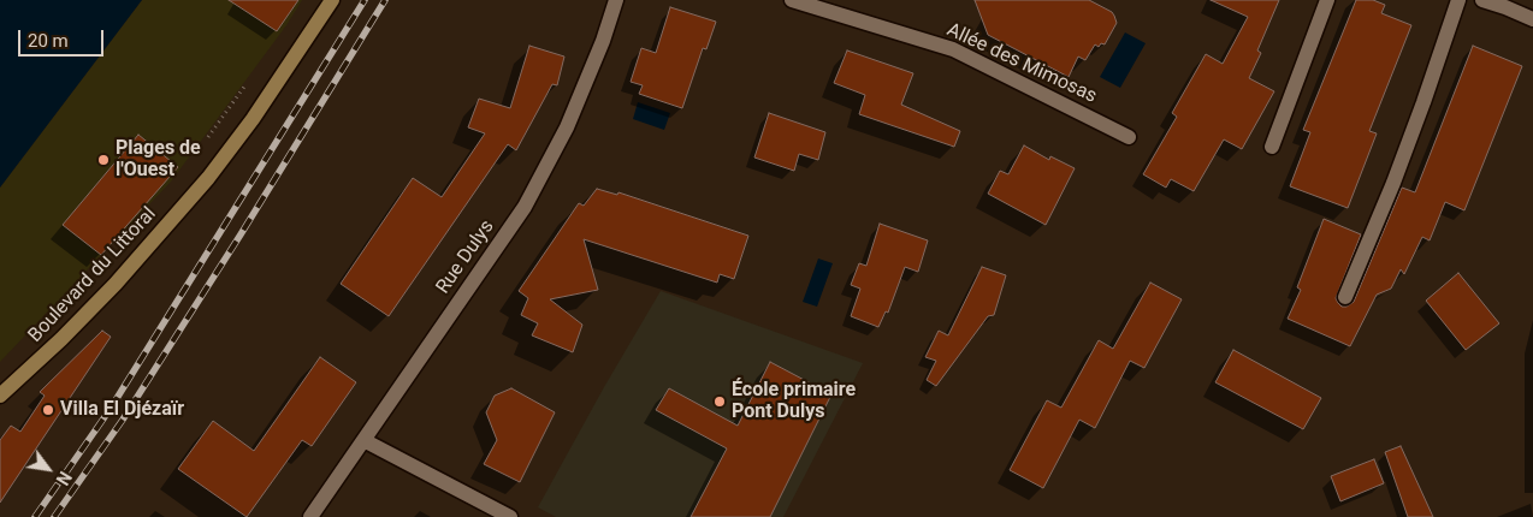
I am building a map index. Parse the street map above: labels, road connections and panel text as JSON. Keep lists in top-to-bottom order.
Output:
{
  "streets": {
    "main road": ["Boulevard du Littoral"],
    "street": ["Allée des Mimosas", "Rue Dulys"]
  },
  "places": ["Plages de l'Ouest", "École primaire Pont Dulys", "Villa El Djézaïr"],
  "scale_bar": "20 m",
  "north": "bottom right"
}
